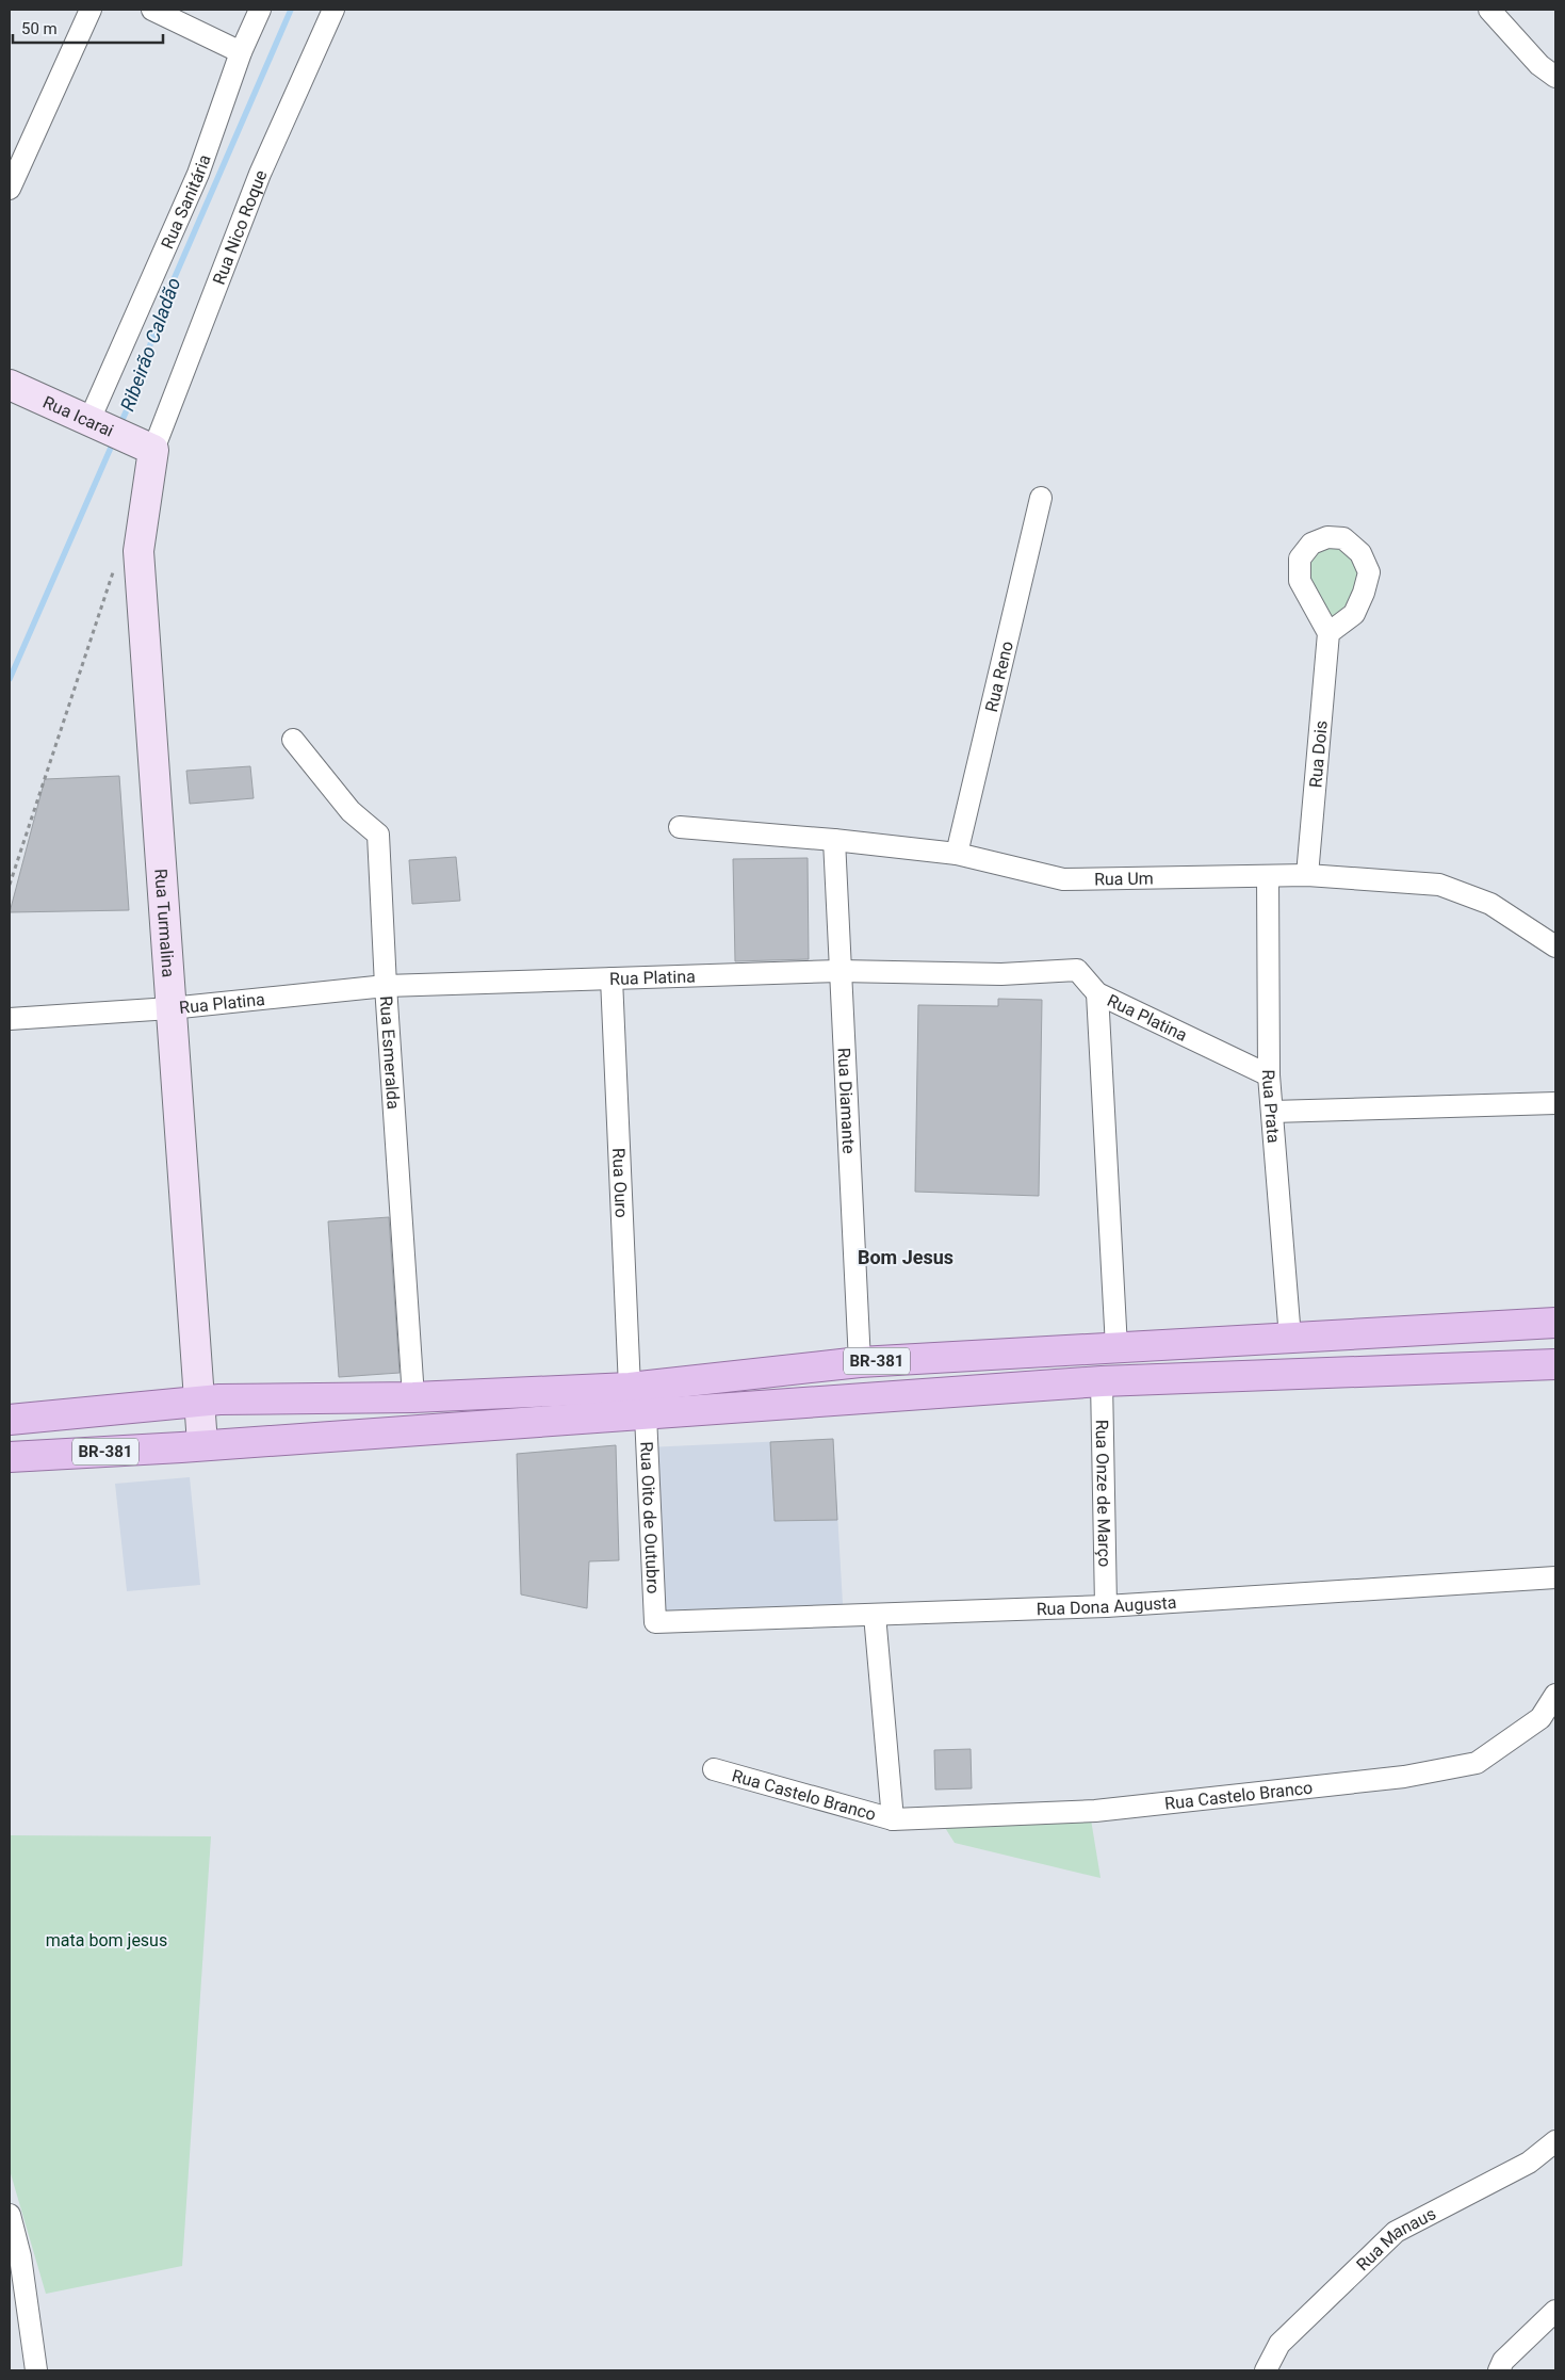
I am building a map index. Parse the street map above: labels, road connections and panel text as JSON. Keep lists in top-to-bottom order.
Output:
{
  "streets": {
    "main road": ["Rua Icarai", "Rua Turmalina", "BR-381"],
    "street": [
      "Rua Sanitária",
      "Rua Nico Roque",
      "Rua Reno",
      "Rua Dois",
      "Rua Um",
      "Rua Platina",
      "Rua Esmeralda",
      "Rua Diamante",
      "Rua Prata",
      "Rua Ouro",
      "Rua Onze de Março",
      "Rua Oito de Outubro",
      "Rua Dona Augusta",
      "Rua Castelo Branco",
      "Rua Manaus"
    ]
  },
  "crossings": [
    ["Rua Sanitária", "Rua Icarai"],
    ["Rua Nico Roque", "Rua Icarai"],
    ["Rua Nico Roque", "Rua Turmalina"],
    ["Rua Icarai", "Rua Turmalina"],
    ["Rua Reno", "Rua Um"],
    ["Rua Dois", "Rua Um"],
    ["Rua Um", "Rua Diamante"],
    ["Rua Um", "Rua Prata"],
    ["Rua Turmalina", "Rua Platina"],
    ["Rua Turmalina", "BR-381"],
    ["Rua Platina", "Rua Esmeralda"],
    ["Rua Platina", "Rua Diamante"],
    ["Rua Platina", "Rua Prata"],
    ["Rua Platina", "Rua Ouro"],
    ["Rua Esmeralda", "BR-381"],
    ["Rua Diamante", "BR-381"],
    ["Rua Prata", "BR-381"],
    ["Rua Ouro", "BR-381"],
    ["BR-381", "Rua Onze de Março"],
    ["BR-381", "Rua Oito de Outubro"],
    ["Rua Onze de Março", "Rua Dona Augusta"],
    ["Rua Oito de Outubro", "Rua Dona Augusta"],
    ["Rua Dona Augusta", "Rua Castelo Branco"]
  ],
  "districts": ["Bom Jesus"],
  "water": ["Ribeirão Caladão"],
  "parks": ["mata bom jesus"],
  "scale_bar": "50 m"
}
